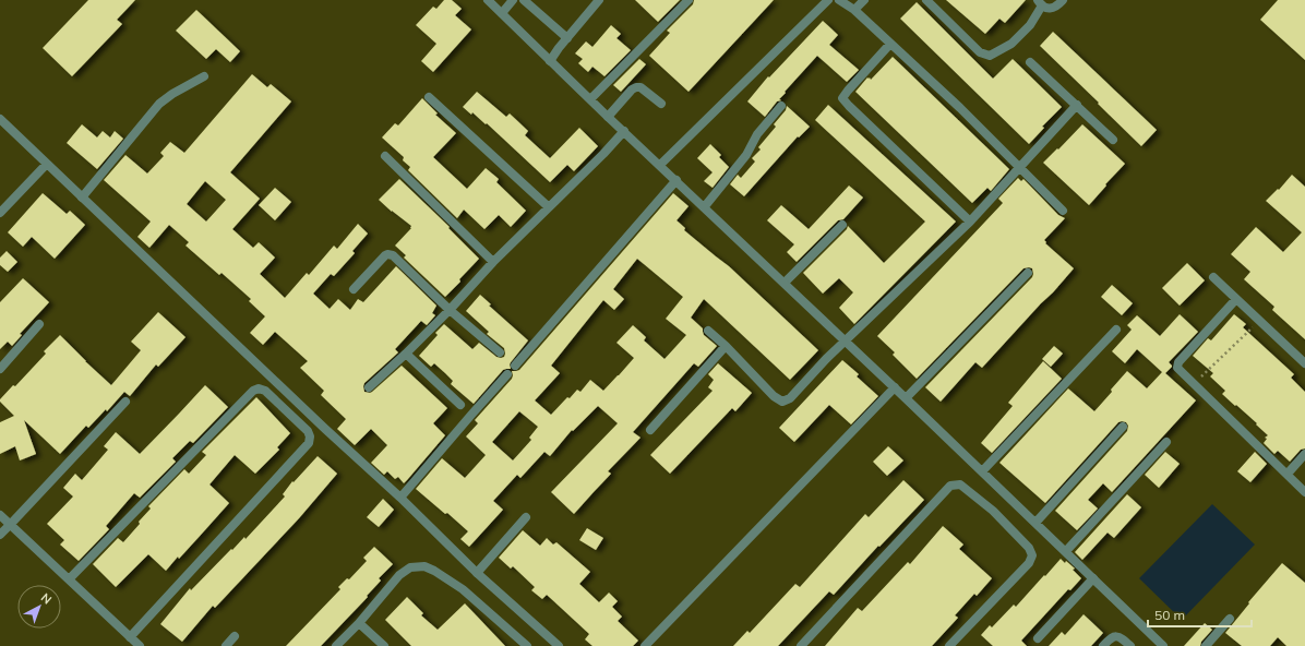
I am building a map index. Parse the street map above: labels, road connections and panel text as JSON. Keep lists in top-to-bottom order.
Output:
{
  "scale_bar": "50 m",
  "north": "top right"
}
